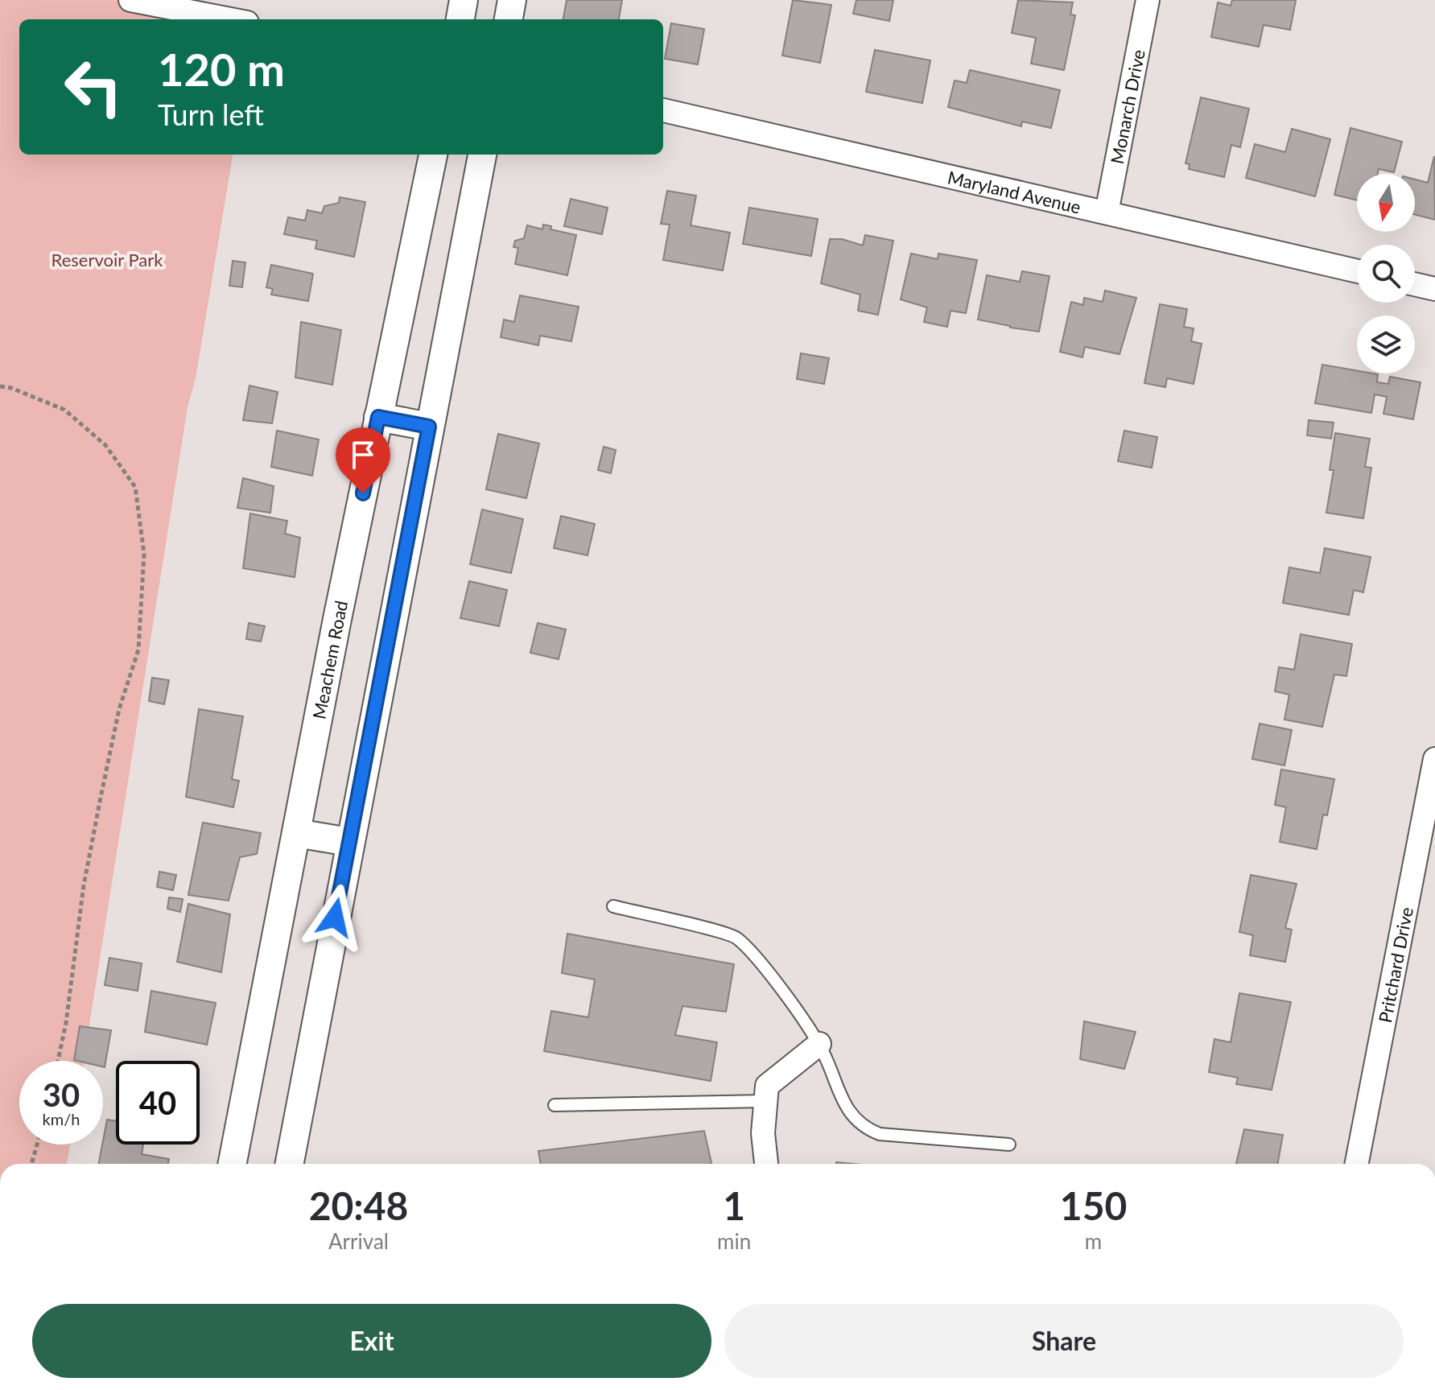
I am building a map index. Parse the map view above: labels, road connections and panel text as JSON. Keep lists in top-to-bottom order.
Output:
{
  "streets": {
    "street": [
      "Monarch Drive",
      "Maryland Avenue",
      "Meachem Road",
      "Pritchard Drive"
    ]
  },
  "crossings": [
    ["Monarch Drive", "Maryland Avenue"]
  ],
  "parks": ["Reservoir Park"],
  "north": "bottom",
  "page": {
    "turn": ["120 m", "Turn left"],
    "speed": "30 km/h",
    "limit": "40",
    "eta": [
      "20:48",
      "Arrival",
      "1",
      "min",
      "150",
      "m"
    ],
    "buttons": ["Exit", "Share"]
  }
}
